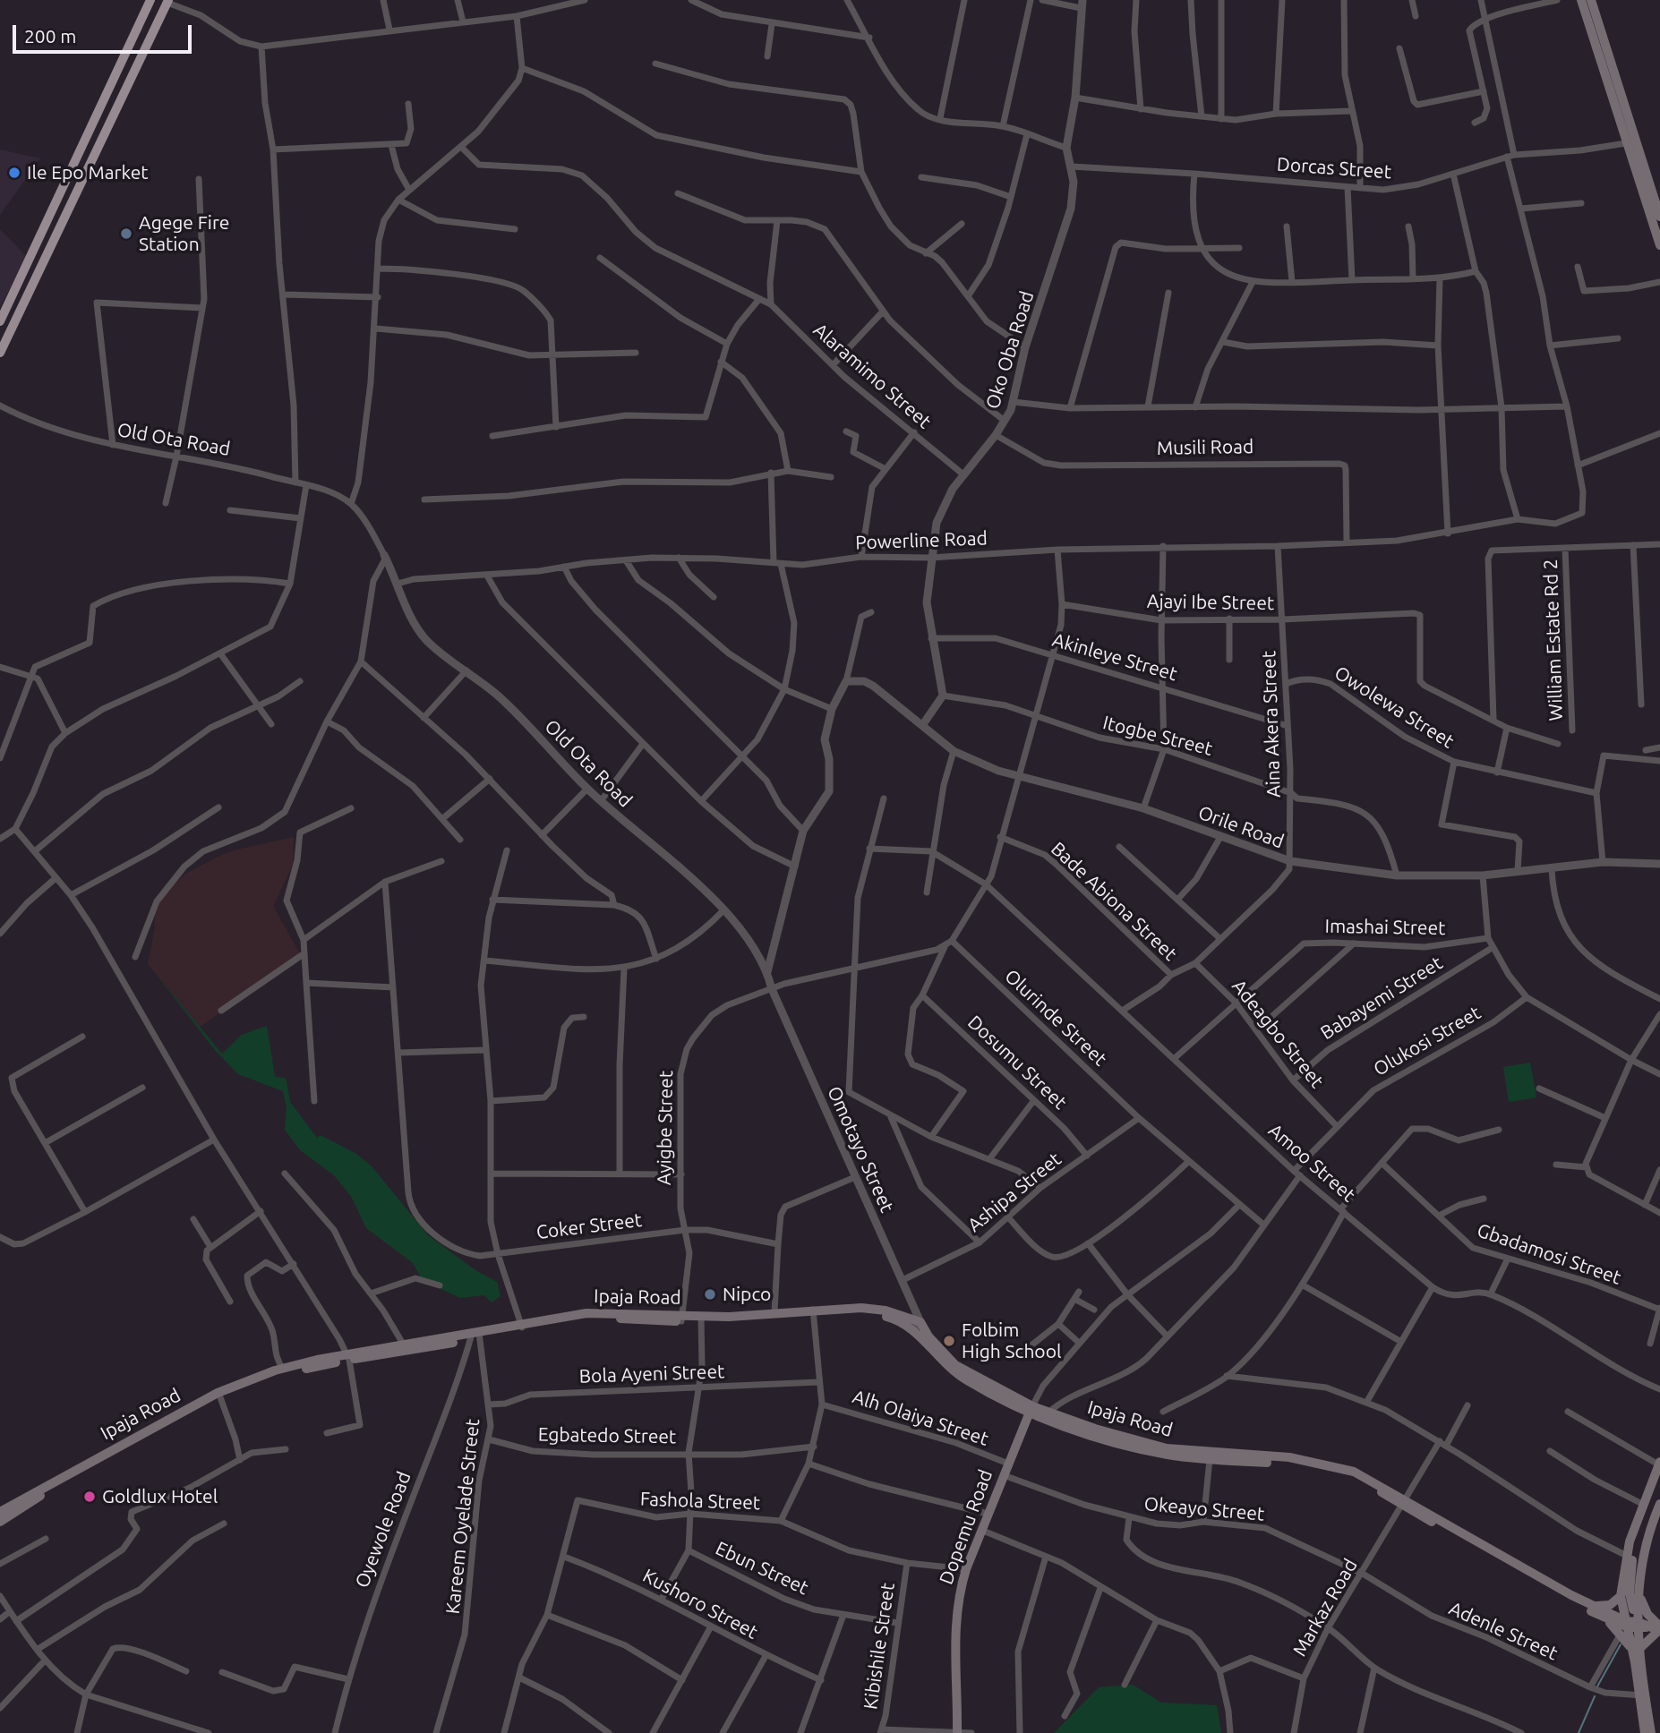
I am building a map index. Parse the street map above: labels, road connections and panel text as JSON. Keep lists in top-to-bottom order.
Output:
{
  "streets": {
    "main road": ["Ipaja Road", "Dopemu Road"],
    "street": [
      "Dorcas Street",
      "Oko Oba Road",
      "Alaramimo Street",
      "Old Ota Road",
      "Musili Road",
      "Powerline Road",
      "Ajayi Ibe Street",
      "William Estate Rd 2",
      "Akinleye Street",
      "Owolewa Street",
      "Aina Akera Street",
      "Itogbe Street",
      "Orile Road",
      "Bade Abiona Street",
      "Imashai Street",
      "Babayemi Street",
      "Olurinde Street",
      "Adeagbo Street",
      "Olukosi Street",
      "Dosumu Street",
      "Ayigbe Street",
      "Omotayo Street",
      "Amoo Street",
      "Ashipa Street",
      "Coker Street",
      "Gbadamosi Street",
      "Bola Ayeni Street",
      "Alh Olaiya Street",
      "Egbatedo Street",
      "Fashola Street",
      "Okeayo Street",
      "Kareem Oyelade Street",
      "Oyewole Road",
      "Ebun Street",
      "Kushoro Street",
      "Markaz Road",
      "Adenle Street",
      "Kibishile Street"
    ]
  },
  "crossings": [
    ["Dorcas Street", "Oko Oba Road"],
    ["Oko Oba Road", "Alaramimo Street"],
    ["Oko Oba Road", "Musili Road"],
    ["Oko Oba Road", "Powerline Road"],
    ["Oko Oba Road", "Akinleye Street"],
    ["Oko Oba Road", "Itogbe Street"],
    ["Old Ota Road", "Powerline Road"],
    ["Old Ota Road", "Ayigbe Street"],
    ["Old Ota Road", "Omotayo Street"],
    ["Musili Road", "Powerline Road"],
    ["Powerline Road", "Aina Akera Street"],
    ["Ajayi Ibe Street", "Aina Akera Street"],
    ["Akinleye Street", "Aina Akera Street"],
    ["Owolewa Street", "Aina Akera Street"],
    ["Aina Akera Street", "Itogbe Street"],
    ["Aina Akera Street", "Orile Road"],
    ["Itogbe Street", "Orile Road"],
    ["Imashai Street", "Adeagbo Street"],
    ["Imashai Street", "Amoo Street"],
    ["Babayemi Street", "Adeagbo Street"],
    ["Olurinde Street", "Olukosi Street"],
    ["Olurinde Street", "Ashipa Street"],
    ["Adeagbo Street", "Olukosi Street"],
    ["Olukosi Street", "Amoo Street"],
    ["Olukosi Street", "Ipaja Road"],
    ["Dosumu Street", "Ashipa Street"],
    ["Ayigbe Street", "Omotayo Street"],
    ["Ayigbe Street", "Coker Street"],
    ["Ayigbe Street", "Ipaja Road"],
    ["Omotayo Street", "Ashipa Street"],
    ["Omotayo Street", "Ipaja Road"],
    ["Ipaja Road", "Kareem Oyelade Street"],
    ["Ipaja Road", "Dopemu Road"],
    ["Ipaja Road", "Oyewole Road"],
    ["Ipaja Road", "Markaz Road"],
    ["Bola Ayeni Street", "Kareem Oyelade Street"],
    ["Alh Olaiya Street", "Dopemu Road"],
    ["Egbatedo Street", "Kareem Oyelade Street"],
    ["Fashola Street", "Dopemu Road"],
    ["Fashola Street", "Kushoro Street"],
    ["Fashola Street", "Kibishile Street"],
    ["Okeayo Street", "Dopemu Road"],
    ["Okeayo Street", "Markaz Road"],
    ["Okeayo Street", "Adenle Street"],
    ["Kareem Oyelade Street", "Oyewole Road"],
    ["Ebun Street", "Kibishile Street"],
    ["Markaz Road", "Adenle Street"]
  ],
  "places": [
    "Ile Epo Market",
    "Agege Fire Station",
    "Nipco",
    "Folbim High School",
    "Goldlux Hotel"
  ],
  "scale_bar": "200 m"
}
